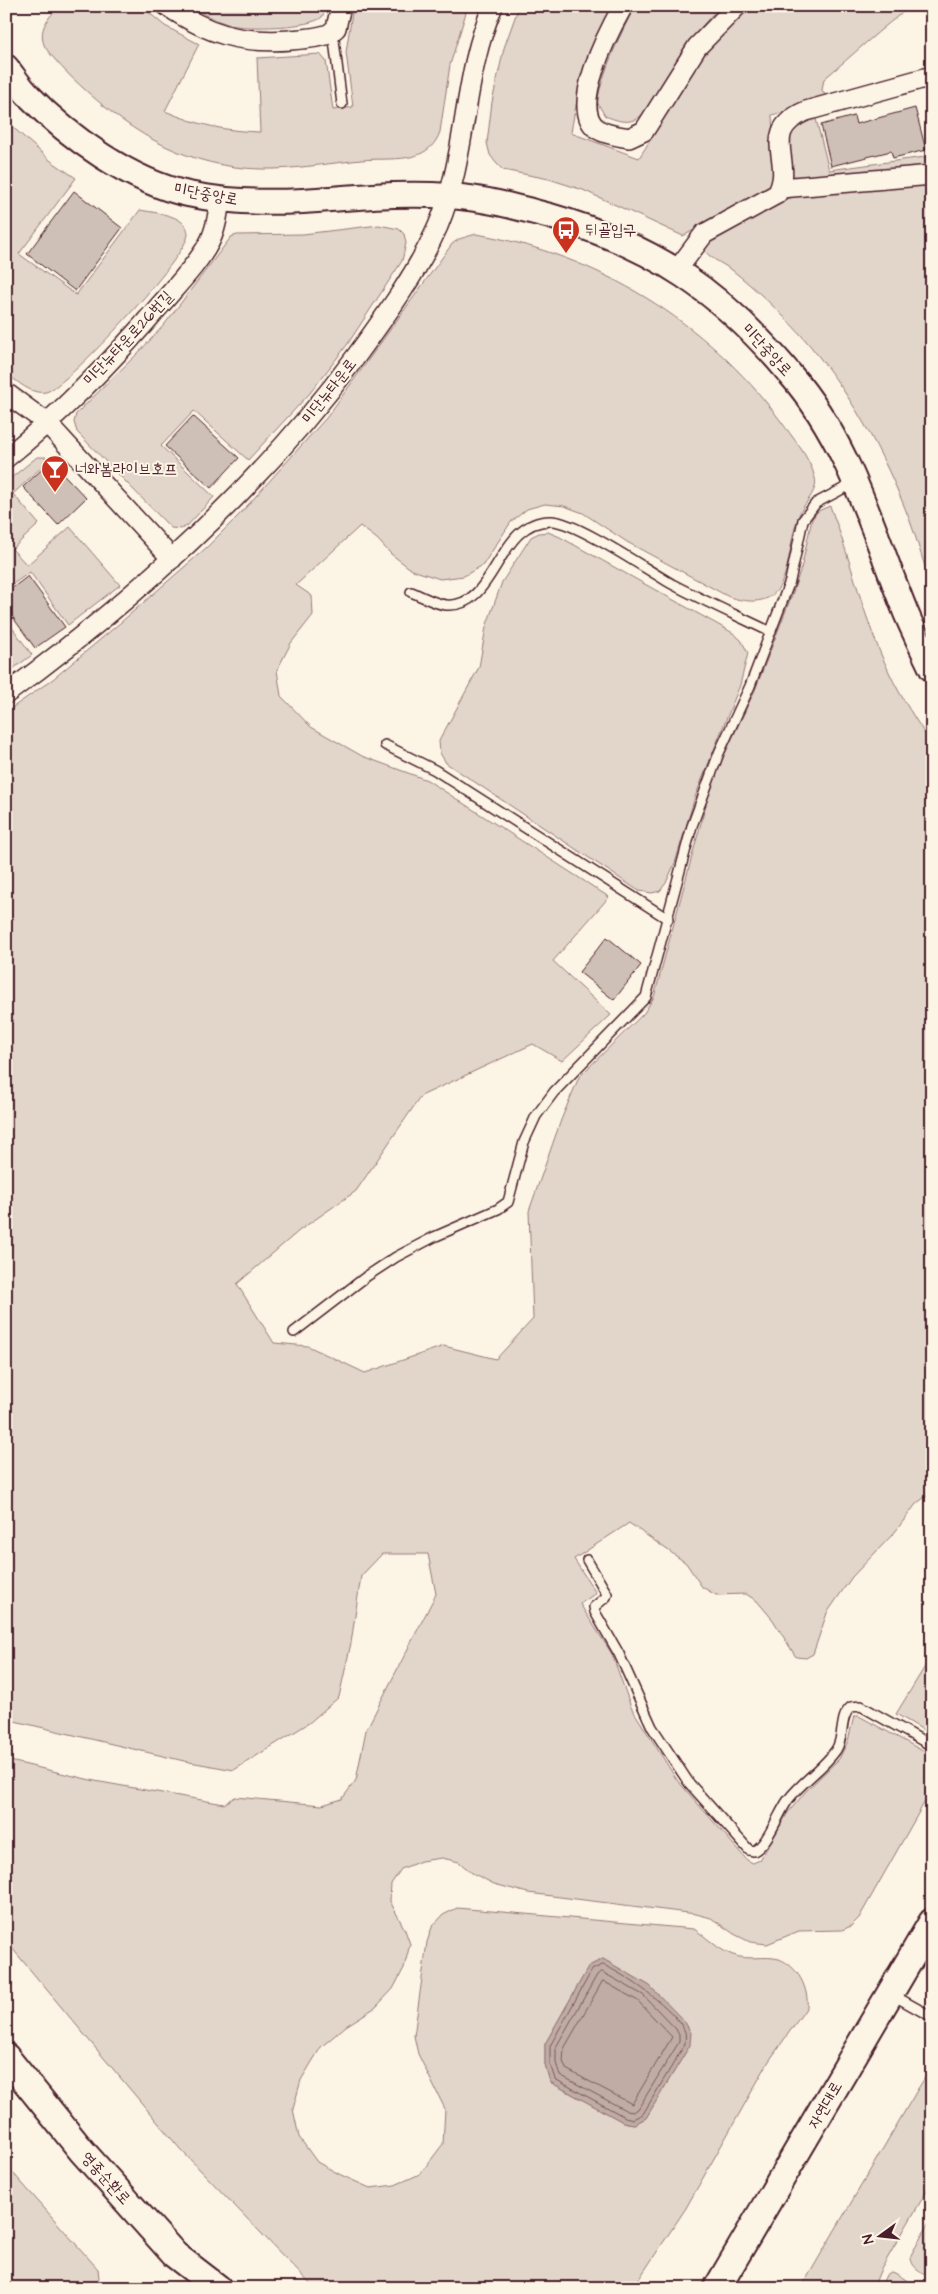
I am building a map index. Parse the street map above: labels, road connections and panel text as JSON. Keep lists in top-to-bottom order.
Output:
{
  "streets": {
    "main road": ["자연대로", "영종순환로"],
    "street": ["미단중앙로", "미단뉴타운로26번길", "미단뉴타운로"]
  },
  "crossings": [
    ["미단중앙로", "미단뉴타운로26번길"],
    ["미단중앙로", "미단뉴타운로"]
  ],
  "places": {
    "bus stop": ["뒤골입구"],
    "bar": ["너와봄라이브호프"]
  },
  "north": "left"
}
